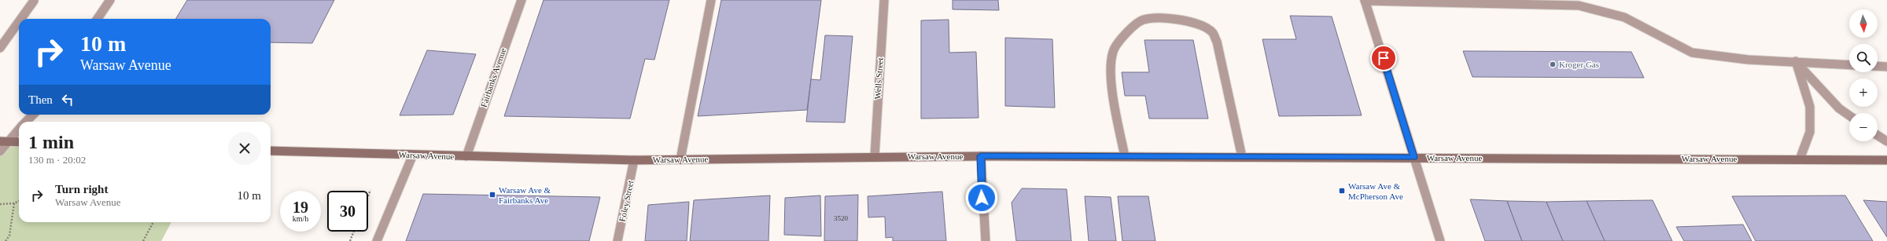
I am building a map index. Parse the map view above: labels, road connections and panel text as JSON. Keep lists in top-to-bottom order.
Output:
{
  "streets": {
    "main road": ["Warsaw Avenue"],
    "street": ["Fairbanks Avenue", "Wells Street", "Foley Street"]
  },
  "crossings": [
    ["Fairbanks Avenue", "Warsaw Avenue"],
    ["Wells Street", "Warsaw Avenue"],
    ["Warsaw Avenue", "Foley Street"]
  ],
  "places": {
    "other": ["Kroger Gas"],
    "transit": ["Warsaw Ave & McPherson Ave", "Warsaw Ave & Fairbanks Ave"]
  },
  "house_numbers": ["3520"],
  "north": "bottom",
  "page": {
    "map_buttons": ["+", "−"],
    "turn": ["10 m", "Warsaw Avenue"],
    "then": "Then",
    "heading": ["1 min", "130 m · 20:02"],
    "list": [
      {
        "name": "Turn right",
        "note": "Warsaw Avenue",
        "value": "10 m"
      }
    ],
    "speed": "19 km/h",
    "limit": "30"
  }
}
